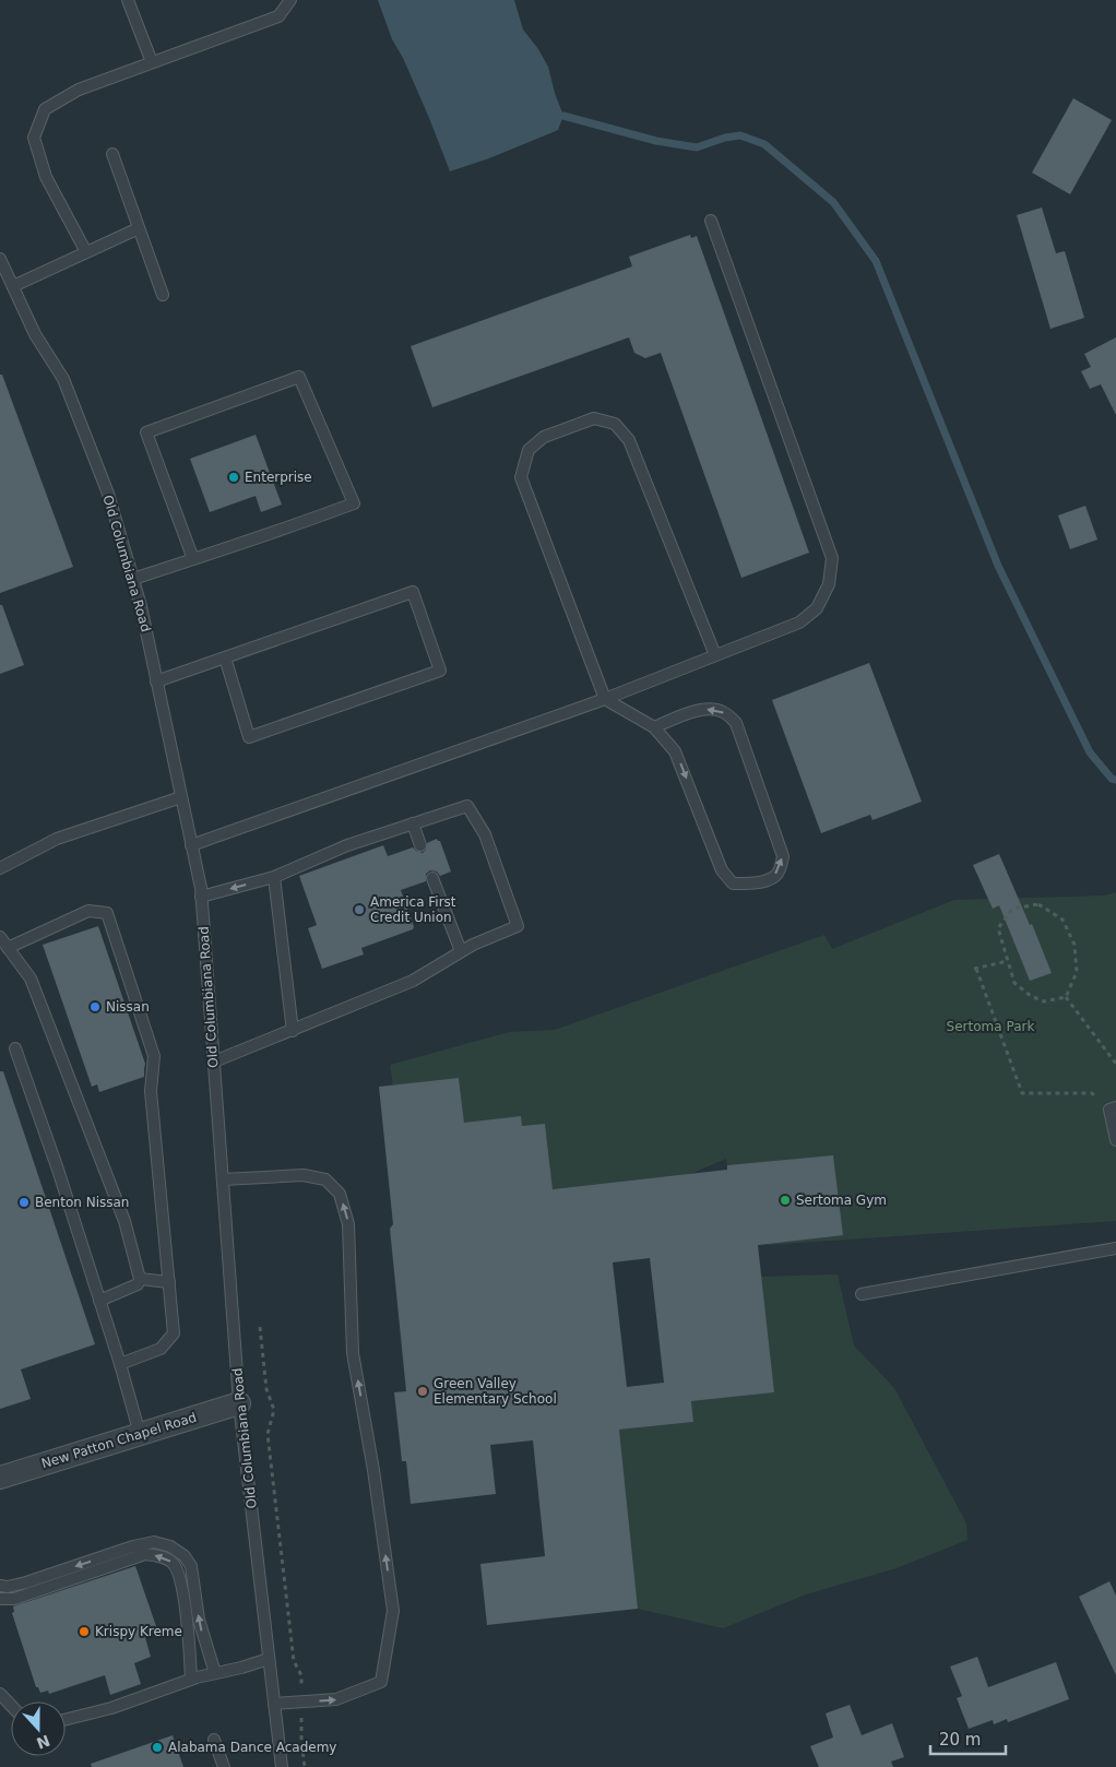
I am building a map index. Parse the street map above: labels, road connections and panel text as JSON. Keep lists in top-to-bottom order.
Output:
{
  "streets": {
    "street": ["New Patton Chapel Road"],
    "lane": ["Old Columbiana Road"]
  },
  "crossings": [
    ["Old Columbiana Road", "New Patton Chapel Road"]
  ],
  "parks": ["Sertoma Park"],
  "places": [
    "Enterprise",
    "America First Credit Union",
    "Nissan",
    "Sertoma Gym",
    "Benton Nissan",
    "Green Valley Elementary School",
    "Krispy Kreme",
    "Alabama Dance Academy"
  ],
  "scale_bar": "20 m",
  "north": "bottom"
}
